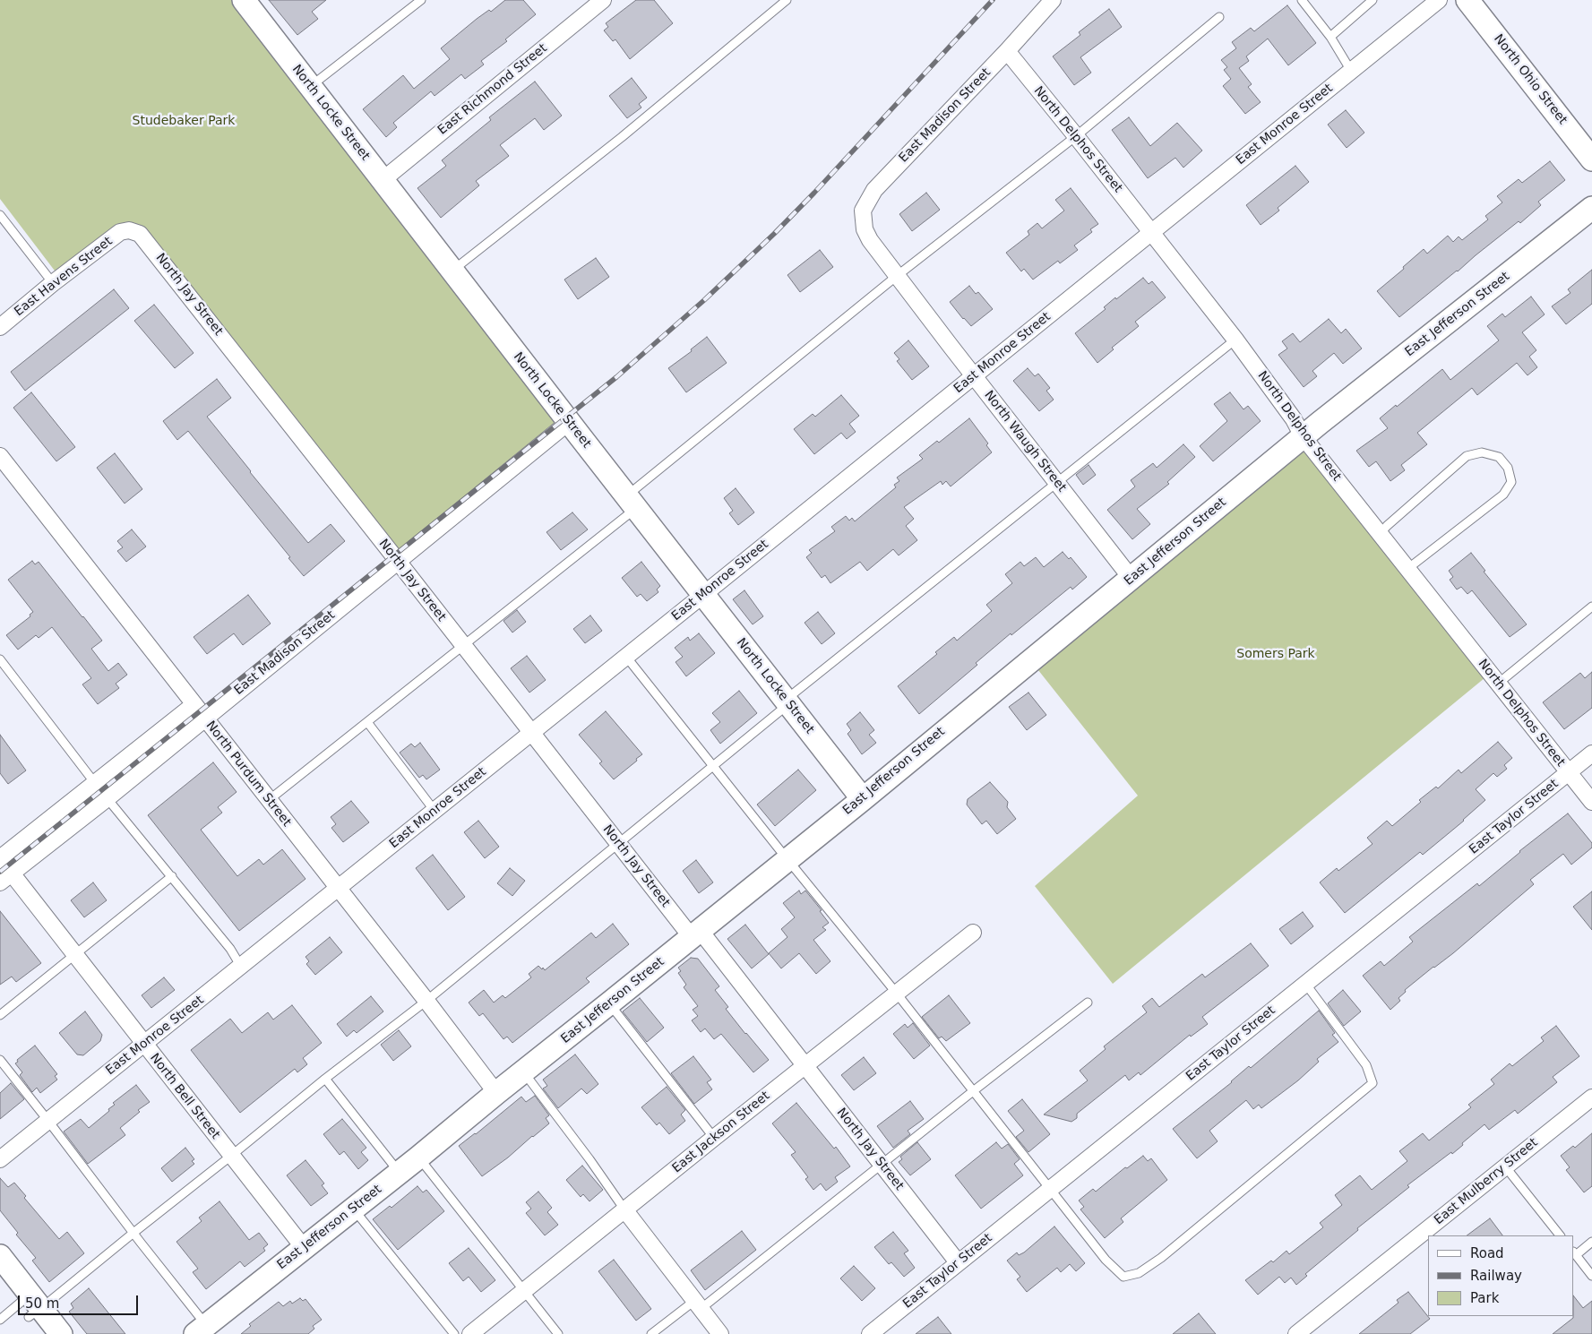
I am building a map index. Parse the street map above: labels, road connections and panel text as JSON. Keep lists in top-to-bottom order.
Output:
{
  "streets": {
    "street": [
      "North Ohio Street",
      "East Richmond Street",
      "North Locke Street",
      "East Madison Street",
      "East Monroe Street",
      "North Delphos Street",
      "East Havens Street",
      "North Jay Street",
      "East Jefferson Street",
      "North Waugh Street",
      "North Purdum Street",
      "East Taylor Street",
      "North Bell Street",
      "East Jackson Street",
      "East Mulberry Street"
    ]
  },
  "crossings": [
    ["East Richmond Street", "North Locke Street"],
    ["North Locke Street", "East Madison Street"],
    ["North Locke Street", "East Monroe Street"],
    ["North Locke Street", "East Jefferson Street"],
    ["East Madison Street", "North Delphos Street"],
    ["East Madison Street", "North Jay Street"],
    ["East Madison Street", "North Waugh Street"],
    ["East Madison Street", "North Purdum Street"],
    ["East Madison Street", "North Bell Street"],
    ["East Monroe Street", "North Delphos Street"],
    ["East Monroe Street", "North Jay Street"],
    ["East Monroe Street", "North Waugh Street"],
    ["East Monroe Street", "North Purdum Street"],
    ["East Monroe Street", "North Bell Street"],
    ["North Delphos Street", "East Jefferson Street"],
    ["North Delphos Street", "East Taylor Street"],
    ["East Havens Street", "North Jay Street"],
    ["North Jay Street", "East Jefferson Street"],
    ["North Jay Street", "East Taylor Street"],
    ["North Jay Street", "East Jackson Street"],
    ["East Jefferson Street", "North Waugh Street"],
    ["East Jefferson Street", "North Purdum Street"],
    ["East Jefferson Street", "North Bell Street"]
  ],
  "parks": ["Studebaker Park", "Somers Park"],
  "legend": ["Road", "Railway", "Park"],
  "scale_bar": "50 m"
}
